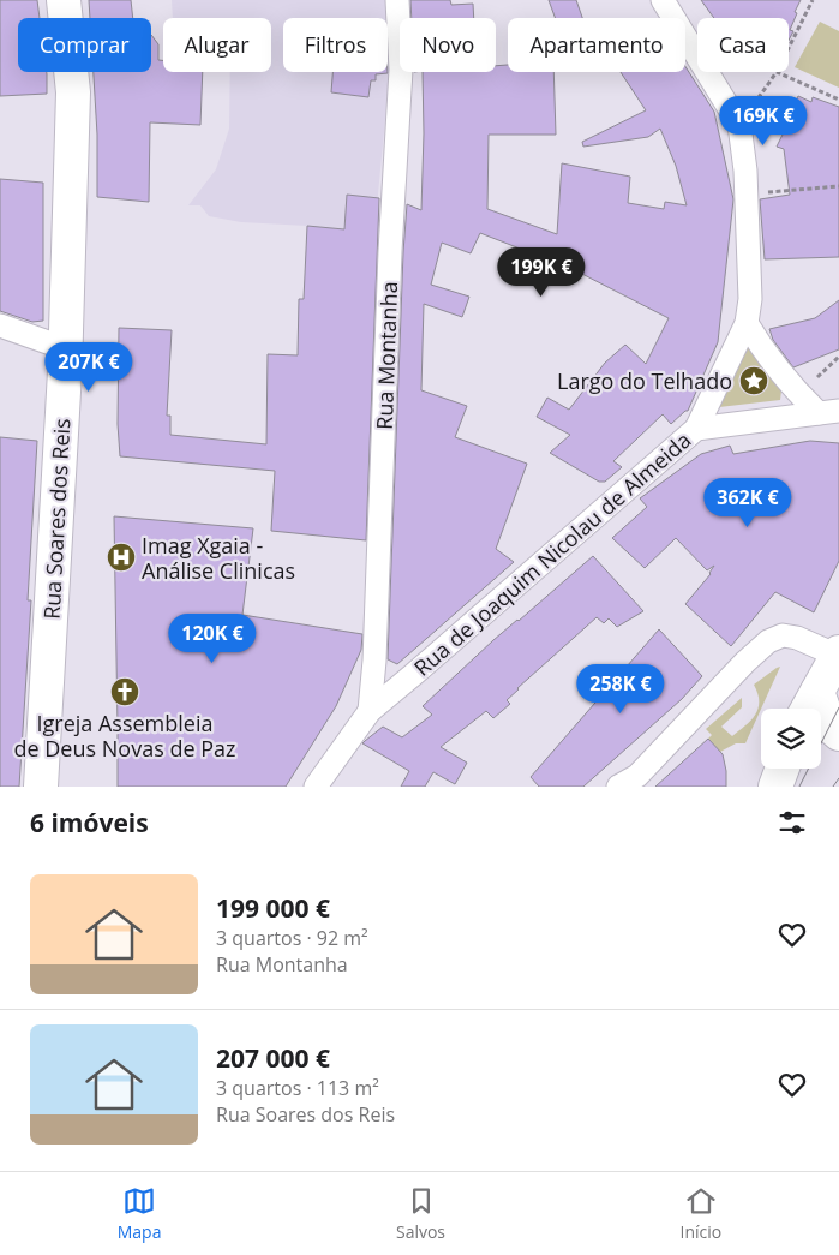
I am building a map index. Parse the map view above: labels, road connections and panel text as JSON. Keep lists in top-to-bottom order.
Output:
{
  "streets": {
    "main road": ["Rua Soares dos Reis"],
    "street": ["Rua Montanha", "Rua de Joaquim Nicolau de Almeida"]
  },
  "crossings": [
    ["Rua Montanha", "Rua de Joaquim Nicolau de Almeida"]
  ],
  "places": {
    "place": ["Largo do Telhado"],
    "hospital": ["Imag Xgaia - Análise Clinicas"],
    "church": ["Igreja Assembleia de Deus Novas de Paz"]
  },
  "page": {
    "chip": [
      "Comprar",
      "Alugar",
      "Filtros",
      "Novo",
      "Apartamento",
      "Casa"
    ],
    "price": [
      "169K €",
      "199K €",
      "207K €",
      "362K €",
      "120K €",
      "258K €"
    ],
    "heading": "6 imóveis",
    "list": [
      {
        "name": "199 000 €",
        "note": "3 quartos · 92 m² · Rua Montanha"
      },
      {
        "name": "207 000 €",
        "note": "3 quartos · 113 m² · Rua Soares dos Reis"
      }
    ],
    "tabs": ["Mapa", "Salvos", "Início"]
  }
}
